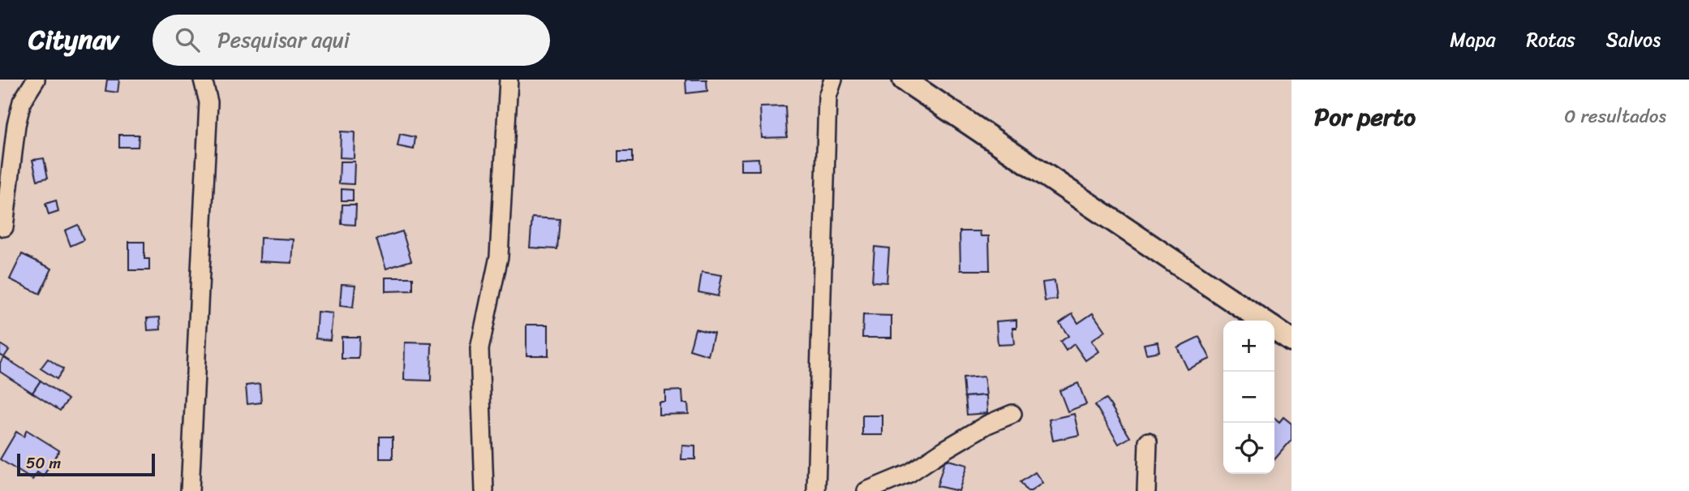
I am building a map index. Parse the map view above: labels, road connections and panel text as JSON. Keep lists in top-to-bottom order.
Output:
{
  "scale_bar": "50 m",
  "page": {
    "header": "Citynav",
    "search": "Pesquisar aqui",
    "nav": ["Mapa", "Rotas", "Salvos"],
    "heading": ["Por perto", "0 resultados"],
    "map_buttons": ["+", "−"],
    "scale": "50 m"
  }
}
